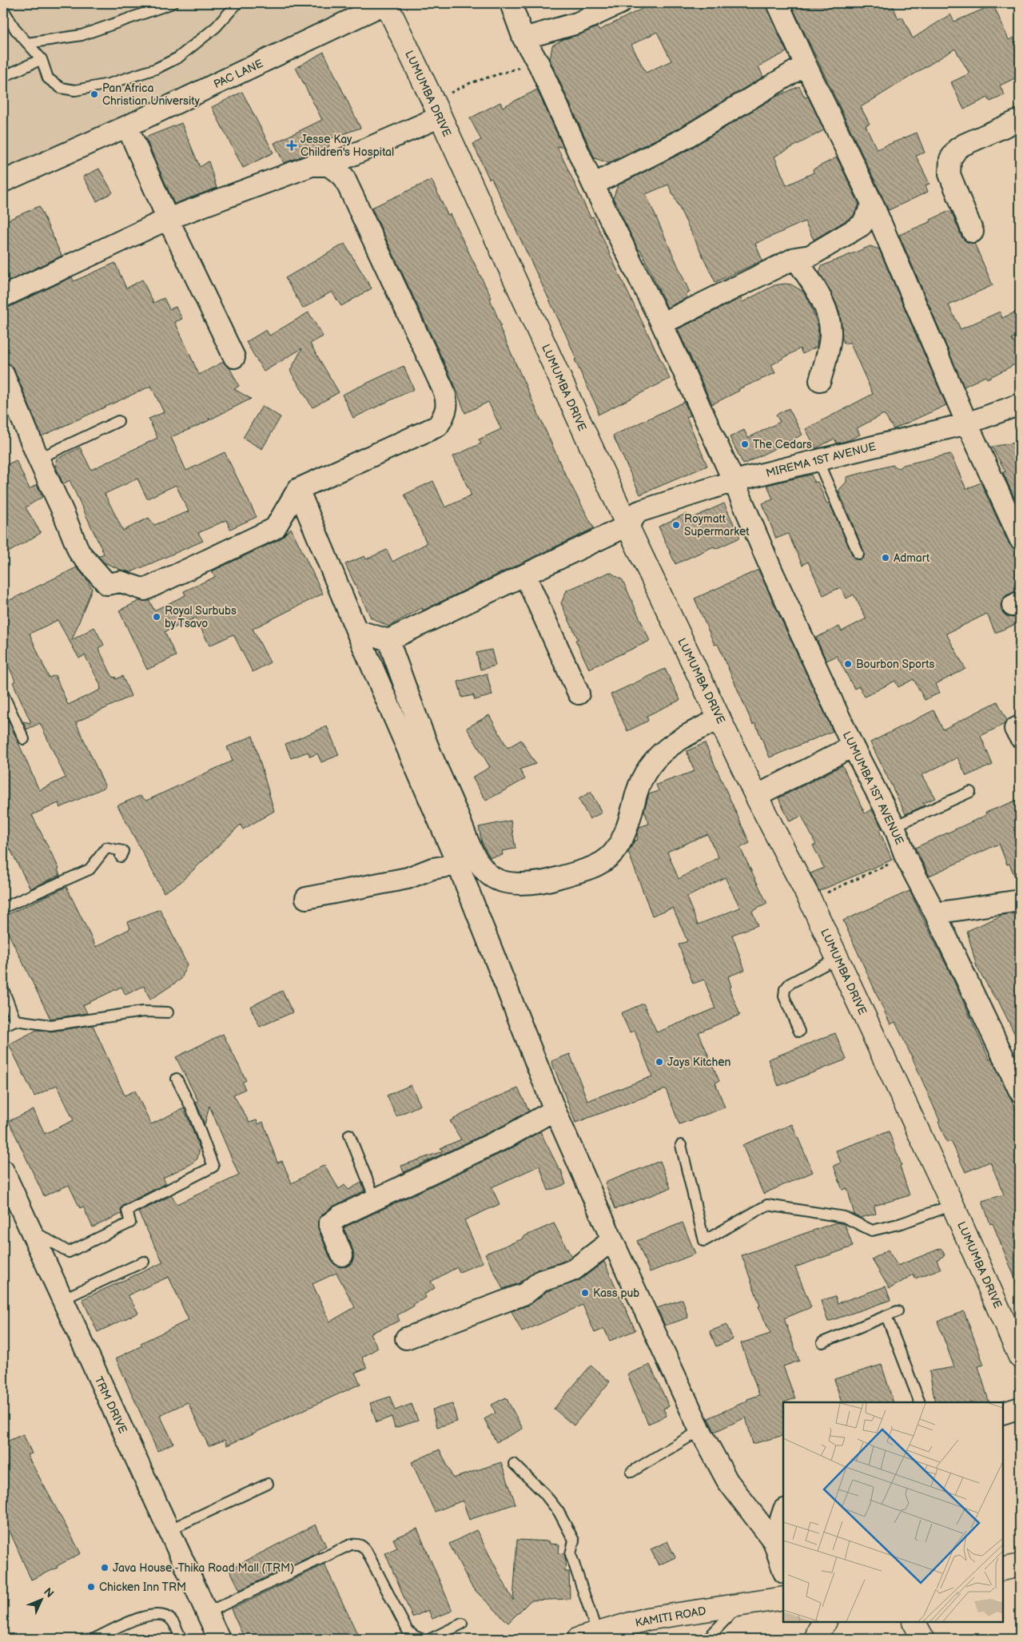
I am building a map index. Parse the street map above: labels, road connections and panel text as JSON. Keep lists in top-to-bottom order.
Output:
{
  "streets": {
    "street": [
      "PAC LANE",
      "LUMUMBA DRIVE",
      "MIREMA 1ST AVENUE",
      "LUMUMBA 1ST AVENUE",
      "TRM DRIVE",
      "KAMITI ROAD"
    ]
  },
  "crossings": [
    ["PAC LANE", "LUMUMBA DRIVE"],
    ["LUMUMBA DRIVE", "MIREMA 1ST AVENUE"],
    ["MIREMA 1ST AVENUE", "LUMUMBA 1ST AVENUE"]
  ],
  "places": {
    "other": [
      "Pan Africa Christian University",
      "The Cedars",
      "Roymatt Supermarket",
      "Admart",
      "Royal Surbubs by Tsavo",
      "Bourbon Sports",
      "Jays Kitchen",
      "Kass pub",
      "Java House -Thika Road Mall (TRM)",
      "Chicken Inn TRM"
    ],
    "health": ["Jesse Kay Children's Hospital"]
  },
  "north": "top right"
}
